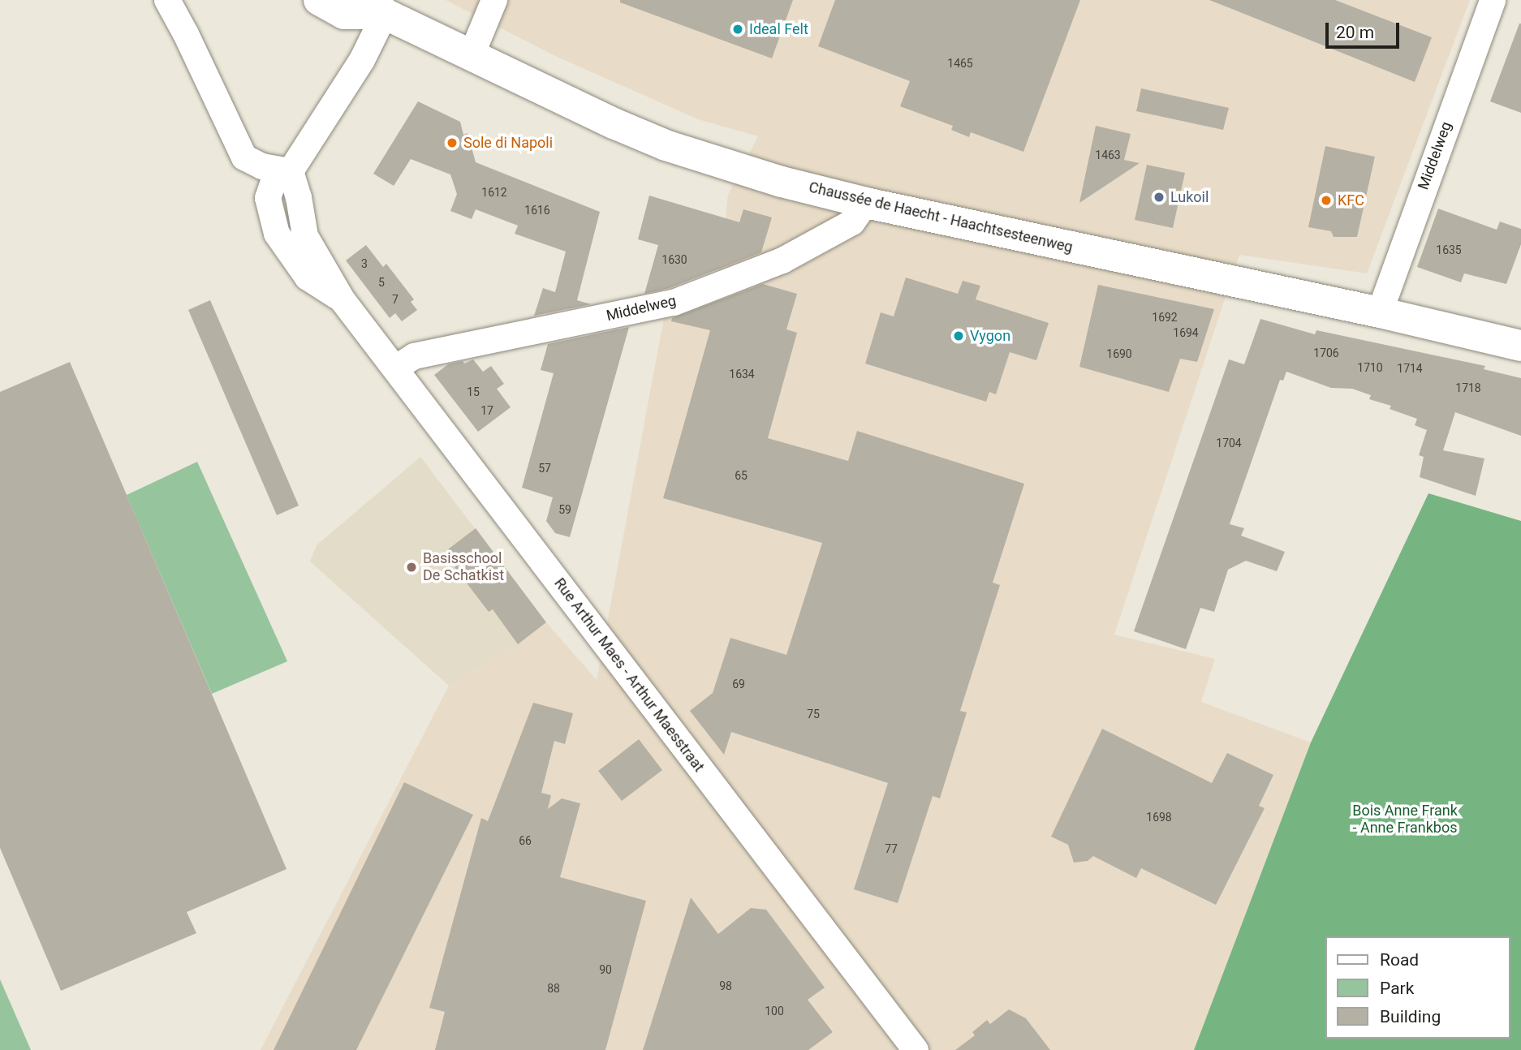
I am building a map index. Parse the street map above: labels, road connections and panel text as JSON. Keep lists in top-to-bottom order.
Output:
{
  "streets": {
    "main road": ["Chaussée de Haecht - Haachtsesteenweg"],
    "street": ["Middelweg", "Rue Arthur Maes - Arthur Maesstraat"]
  },
  "crossings": [
    ["Middelweg", "Chaussée de Haecht - Haachtsesteenweg"],
    ["Middelweg", "Rue Arthur Maes - Arthur Maesstraat"],
    ["Chaussée de Haecht - Haachtsesteenweg", "Rue Arthur Maes - Arthur Maesstraat"]
  ],
  "parks": ["Bois Anne Frank - Anne Frankbos"],
  "places": [
    "Ideal Felt",
    "Sole di Napoli",
    "Lukoil",
    "KFC",
    "Vygon",
    "Basisschool De Schatkist"
  ],
  "house_numbers": [
    "1465",
    "1463",
    "1612",
    "1616",
    "1635",
    "1630",
    "3",
    "5",
    "7",
    "1692",
    "1694",
    "1706",
    "1690",
    "1710",
    "1714",
    "1634",
    "1718",
    "15",
    "17",
    "1704",
    "57",
    "65",
    "59",
    "69",
    "75",
    "1698",
    "66",
    "77",
    "90",
    "98",
    "88",
    "100"
  ],
  "legend": ["Road", "Park", "Building"],
  "scale_bar": "20 m"
}
